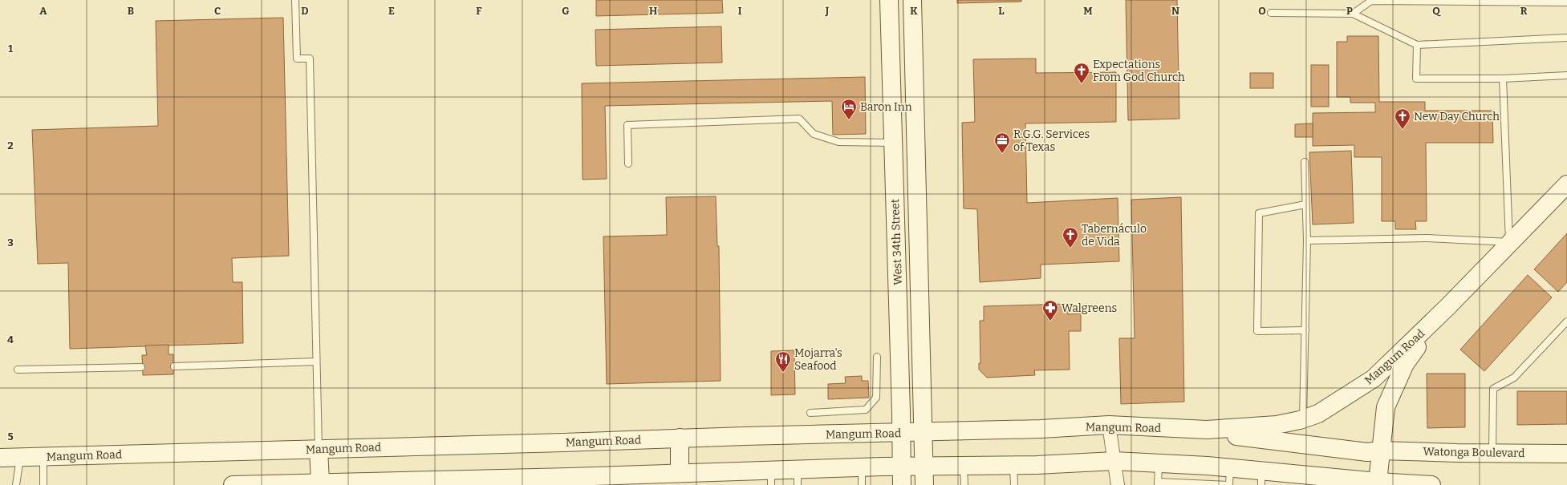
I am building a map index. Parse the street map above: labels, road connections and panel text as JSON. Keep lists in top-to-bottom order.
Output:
{
  "streets": {
    "main road": ["West 34th Street", "Mangum Road", "Watonga Boulevard"]
  },
  "crossings": [
    ["West 34th Street", "Mangum Road"],
    ["Mangum Road", "Watonga Boulevard"]
  ],
  "places": {
    "church": ["Expectations From God Church", "New Day Church", "Tabernáculo de Vida"],
    "hotel": ["Baron Inn"],
    "office": ["R.G.G. Services of Texas"],
    "pharmacy": ["Walgreens"],
    "restaurant": ["Mojarra's Seafood"]
  },
  "grid": {
    "columns": [
      "A",
      "B",
      "C",
      "D",
      "E",
      "F",
      "G",
      "H",
      "I",
      "J",
      "K",
      "L",
      "M",
      "N",
      "O",
      "P",
      "Q",
      "R"
    ],
    "rows": [
      "1",
      "2",
      "3",
      "4",
      "5"
    ]
  }
}
